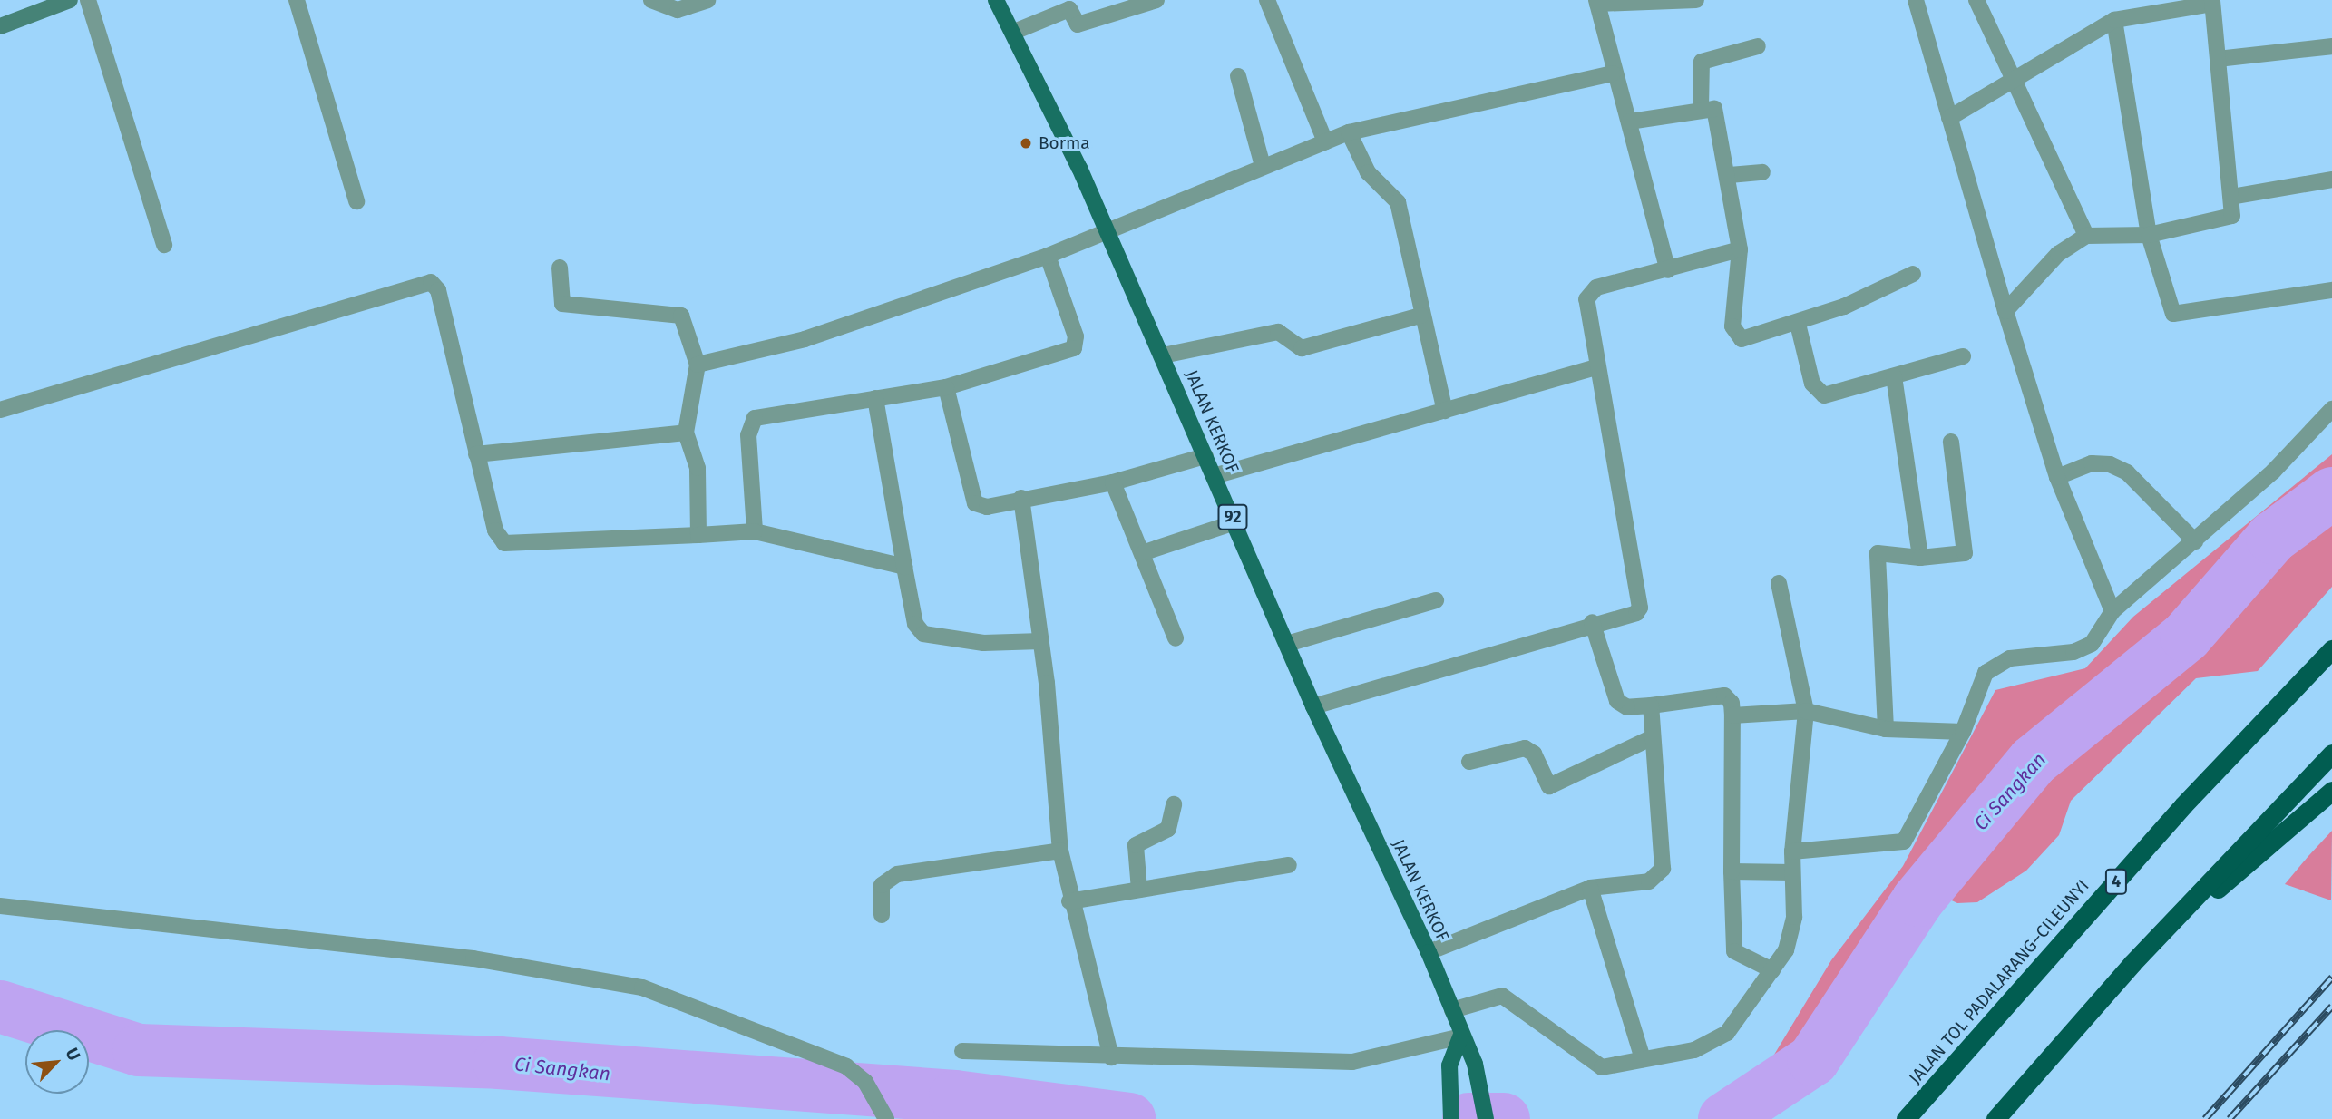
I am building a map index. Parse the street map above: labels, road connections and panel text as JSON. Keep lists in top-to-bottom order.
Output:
{
  "streets": {
    "highway": ["4", "JALAN TOL PADALARANG–CILEUNYI"],
    "main road": ["JALAN KERKOF", "92"]
  },
  "water": ["Ci Sangkan"],
  "places": ["Borma"],
  "north": "top right"
}
